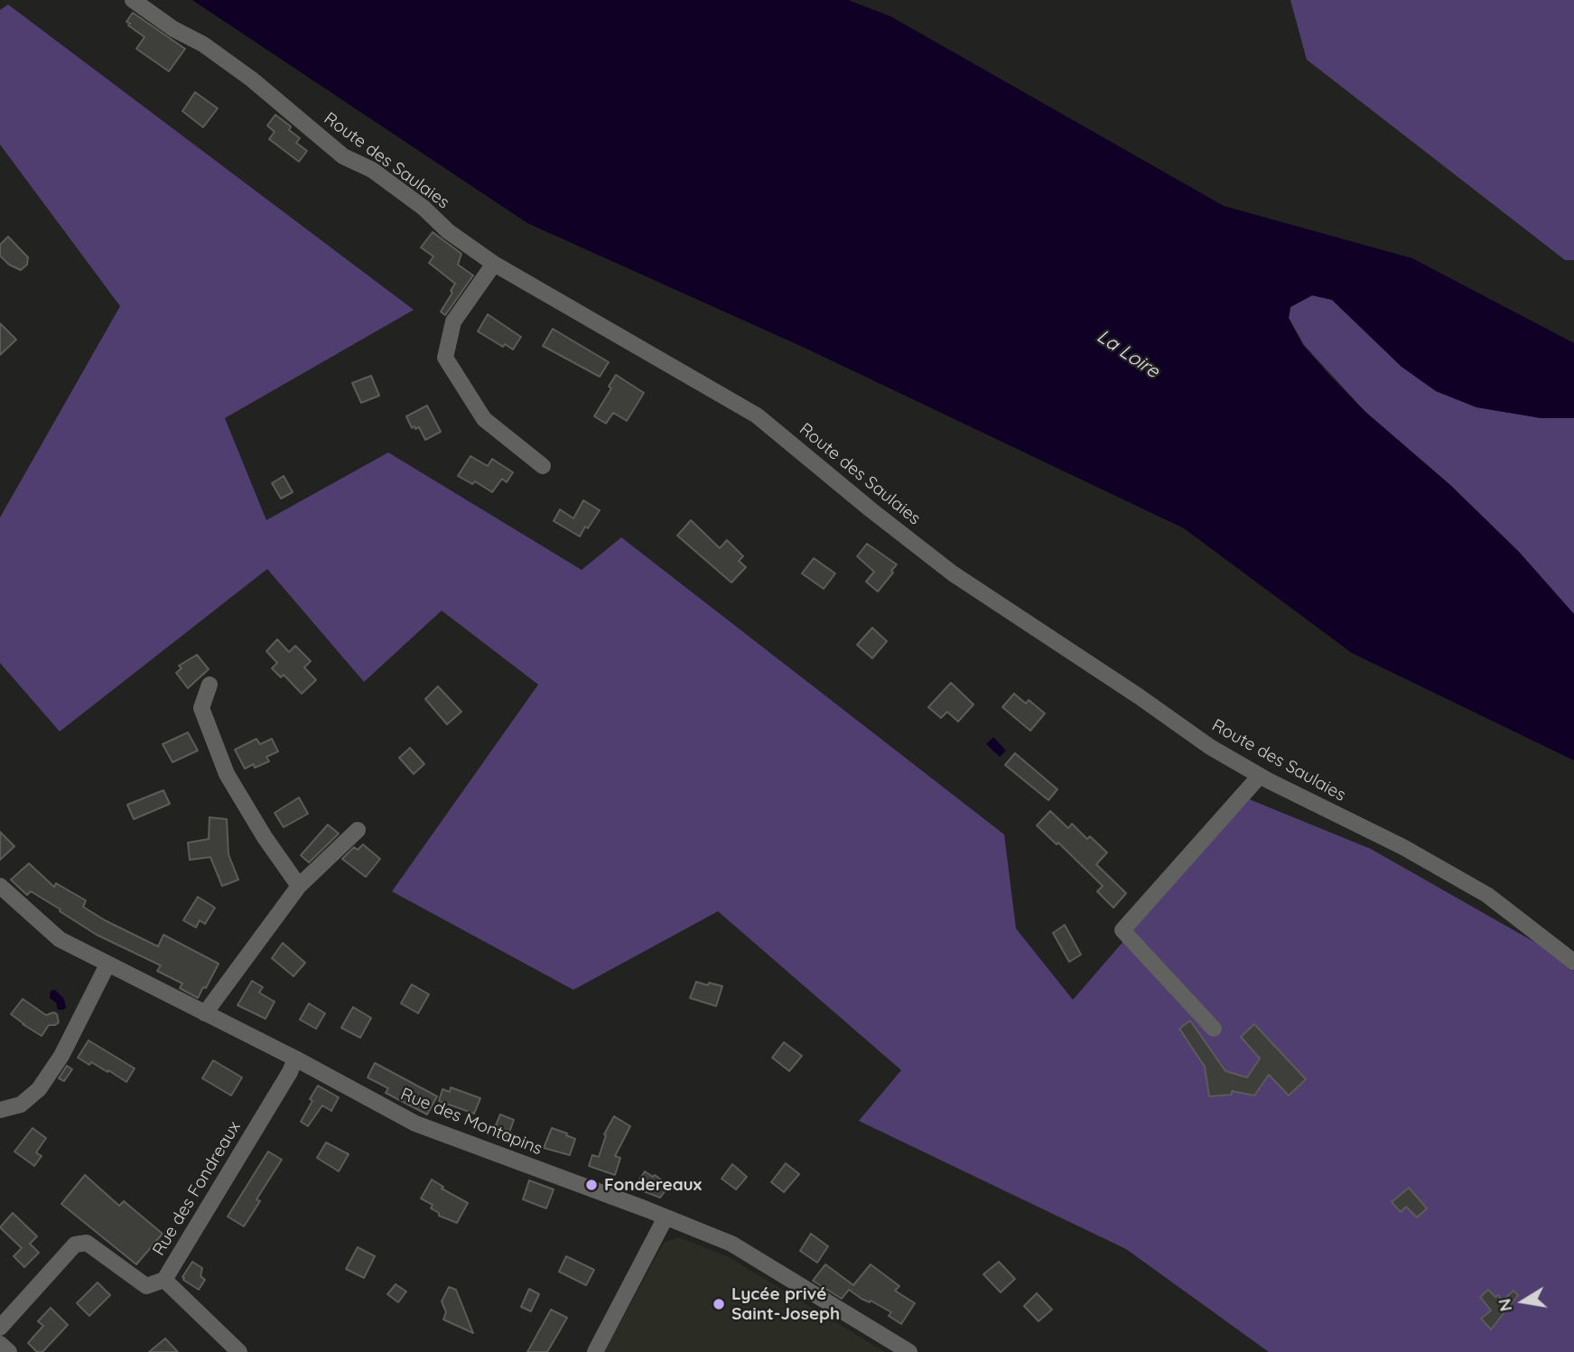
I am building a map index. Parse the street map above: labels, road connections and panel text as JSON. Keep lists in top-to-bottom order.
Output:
{
  "streets": {
    "street": ["Route des Saulaies", "Rue des Montapins", "Rue des Fondreaux"]
  },
  "crossings": [
    ["Rue des Montapins", "Rue des Fondreaux"]
  ],
  "water": ["La Loire"],
  "places": ["Fondereaux", "Lycée privé Saint-Joseph"],
  "north": "left"
}
